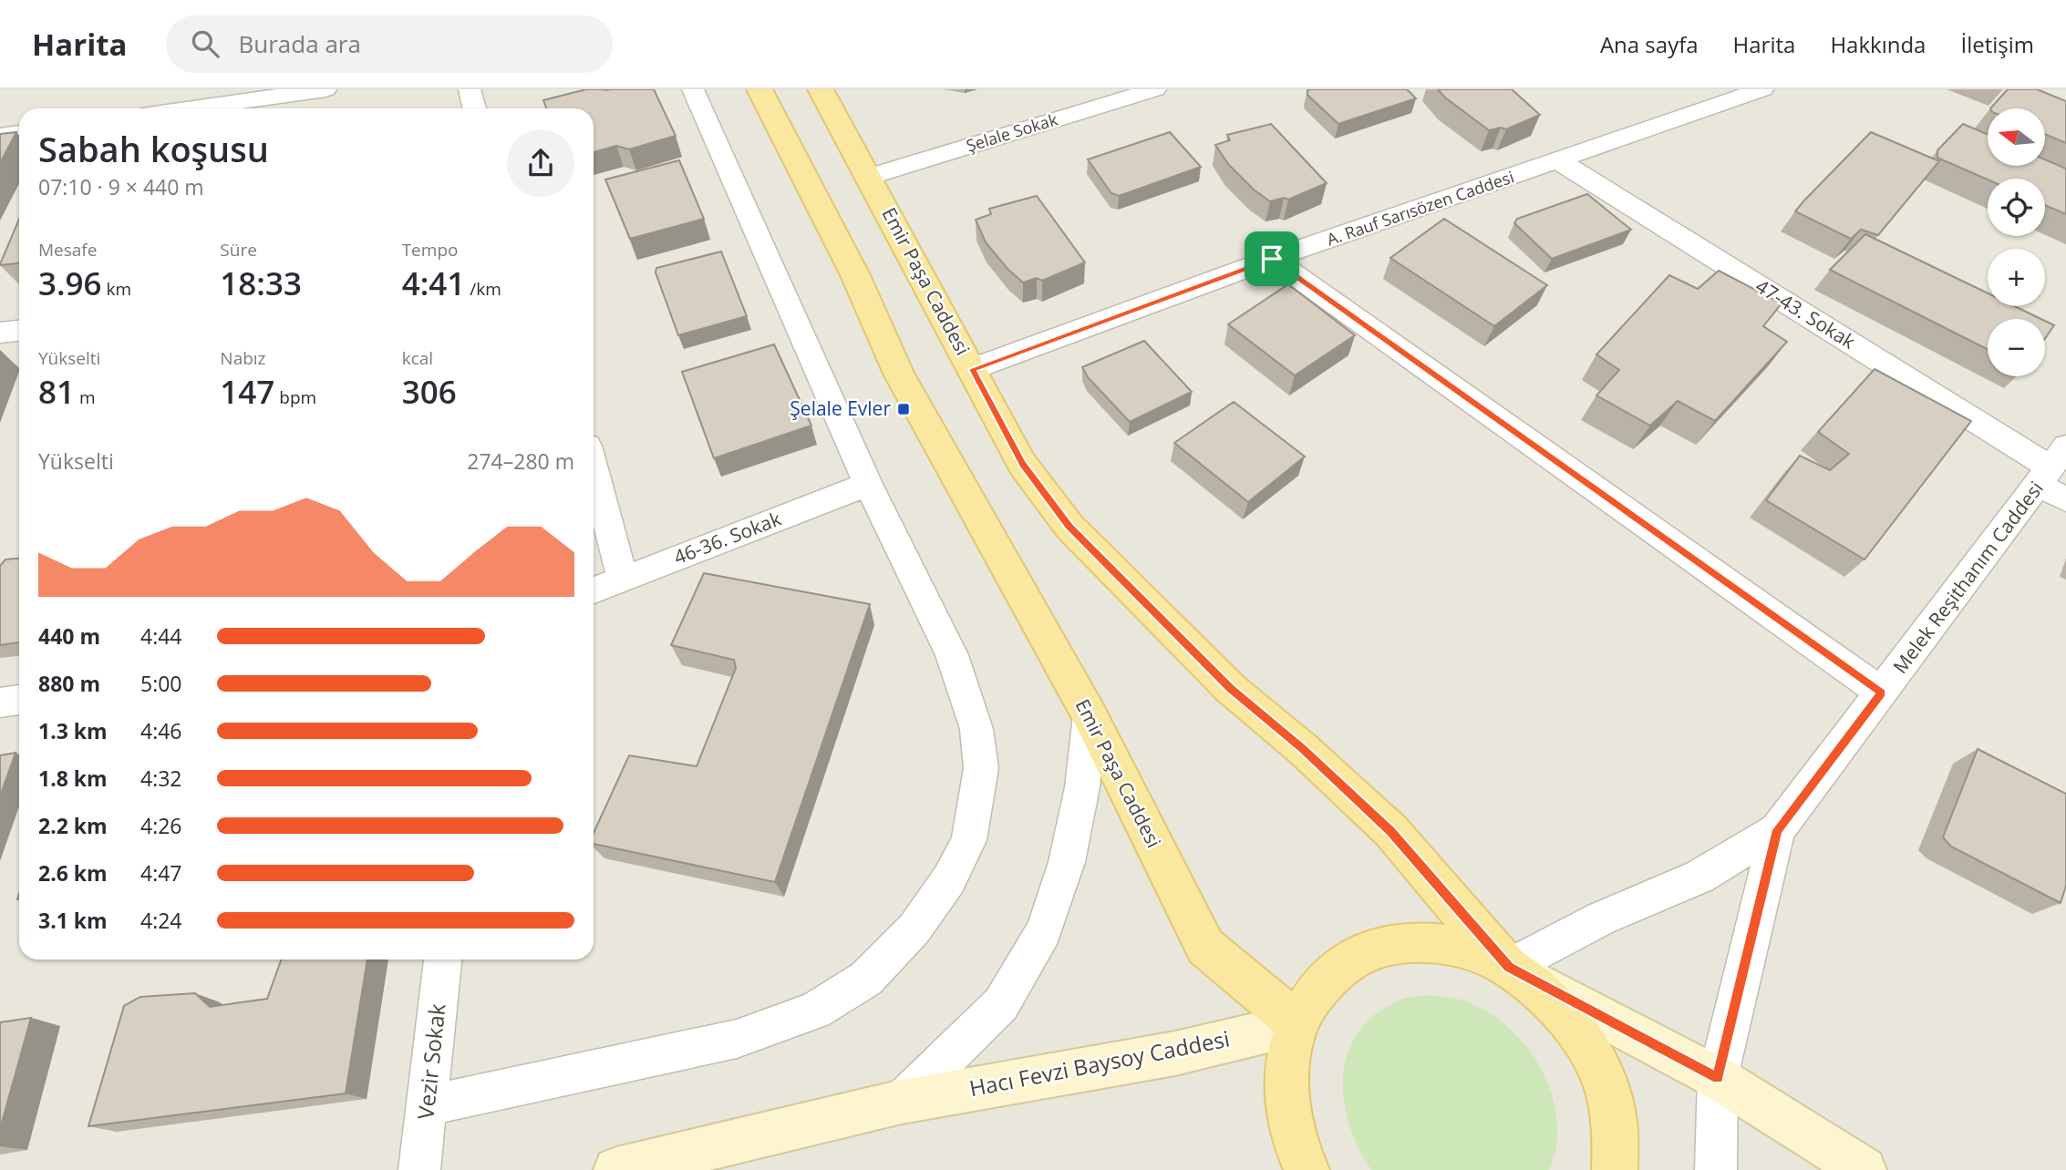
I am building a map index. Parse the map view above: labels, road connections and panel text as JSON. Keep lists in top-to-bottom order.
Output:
{
  "streets": {
    "main road": ["Emir Paşa Caddesi"],
    "street": [
      "Şelale Sokak",
      "A. Rauf Sarısözen Caddesi",
      "47-43. Sokak",
      "46-36. Sokak",
      "Melek Reşithanım Caddesi",
      "Vezir Sokak",
      "Hacı Fevzi Baysoy Caddesi"
    ]
  },
  "crossings": [
    ["Şelale Sokak", "Emir Paşa Caddesi"],
    ["A. Rauf Sarısözen Caddesi", "Emir Paşa Caddesi"],
    ["A. Rauf Sarısözen Caddesi", "47-43. Sokak"],
    ["Emir Paşa Caddesi", "Melek Reşithanım Caddesi"],
    ["Emir Paşa Caddesi", "Hacı Fevzi Baysoy Caddesi"],
    ["47-43. Sokak", "Melek Reşithanım Caddesi"]
  ],
  "places": {
    "transit": ["Şelale Evler"]
  },
  "north": "left",
  "page": {
    "header": "Harita",
    "search": "Burada ara",
    "nav": [
      "Ana sayfa",
      "Harita",
      "Hakkında",
      "İletişim"
    ],
    "map_buttons": ["+", "−"],
    "heading": ["Sabah koşusu", "07:10 · 9 × 440 m"],
    "stats": [
      ["Mesafe", "3.96 km"],
      ["Süre", "18:33"],
      ["Tempo", "4:41 /km"],
      ["Yükselti", "81 m"],
      ["Nabız", "147 bpm"],
      ["kcal", "306"]
    ],
    "chart": ["Yükselti", "274–280 m"],
    "list": [
      {
        "name": "440 m",
        "note": "4:44"
      },
      {
        "name": "880 m",
        "note": "5:00"
      },
      {
        "name": "1.3 km",
        "note": "4:46"
      },
      {
        "name": "1.8 km",
        "note": "4:32"
      },
      {
        "name": "2.2 km",
        "note": "4:26"
      },
      {
        "name": "2.6 km",
        "note": "4:47"
      },
      {
        "name": "3.1 km",
        "note": "4:24"
      }
    ]
  }
}
